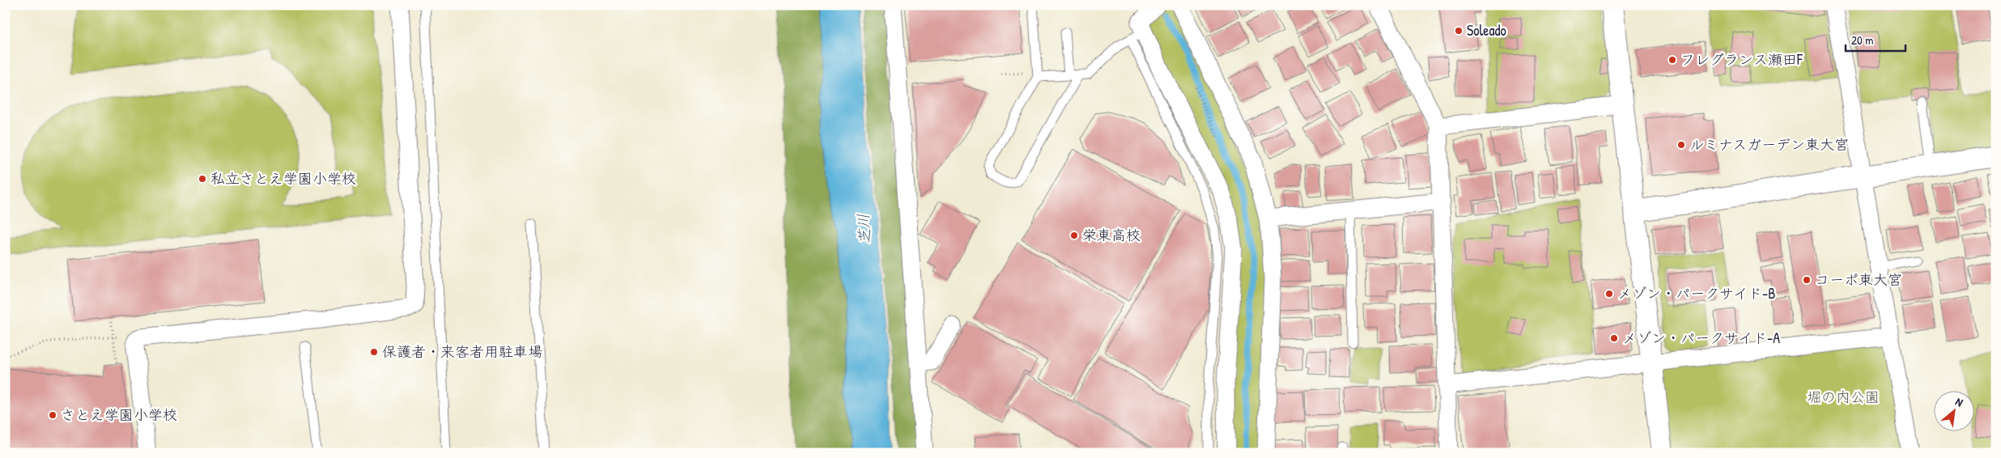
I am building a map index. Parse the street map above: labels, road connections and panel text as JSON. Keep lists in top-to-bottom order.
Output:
{
  "water": ["芝川"],
  "parks": ["堀の内公園"],
  "places": [
    "Soleado",
    "フレグランス瀬田F",
    "ルミナスガーデン東大宮",
    "私立さとえ学園小学校",
    "栄東高校",
    "コーポ東大宮",
    "メゾン・パークサイド-B",
    "メゾン・パークサイド-A",
    "保護者・来客者用駐車場",
    "さとえ学園小学校"
  ],
  "scale_bar": "20 m",
  "north": "top right"
}
